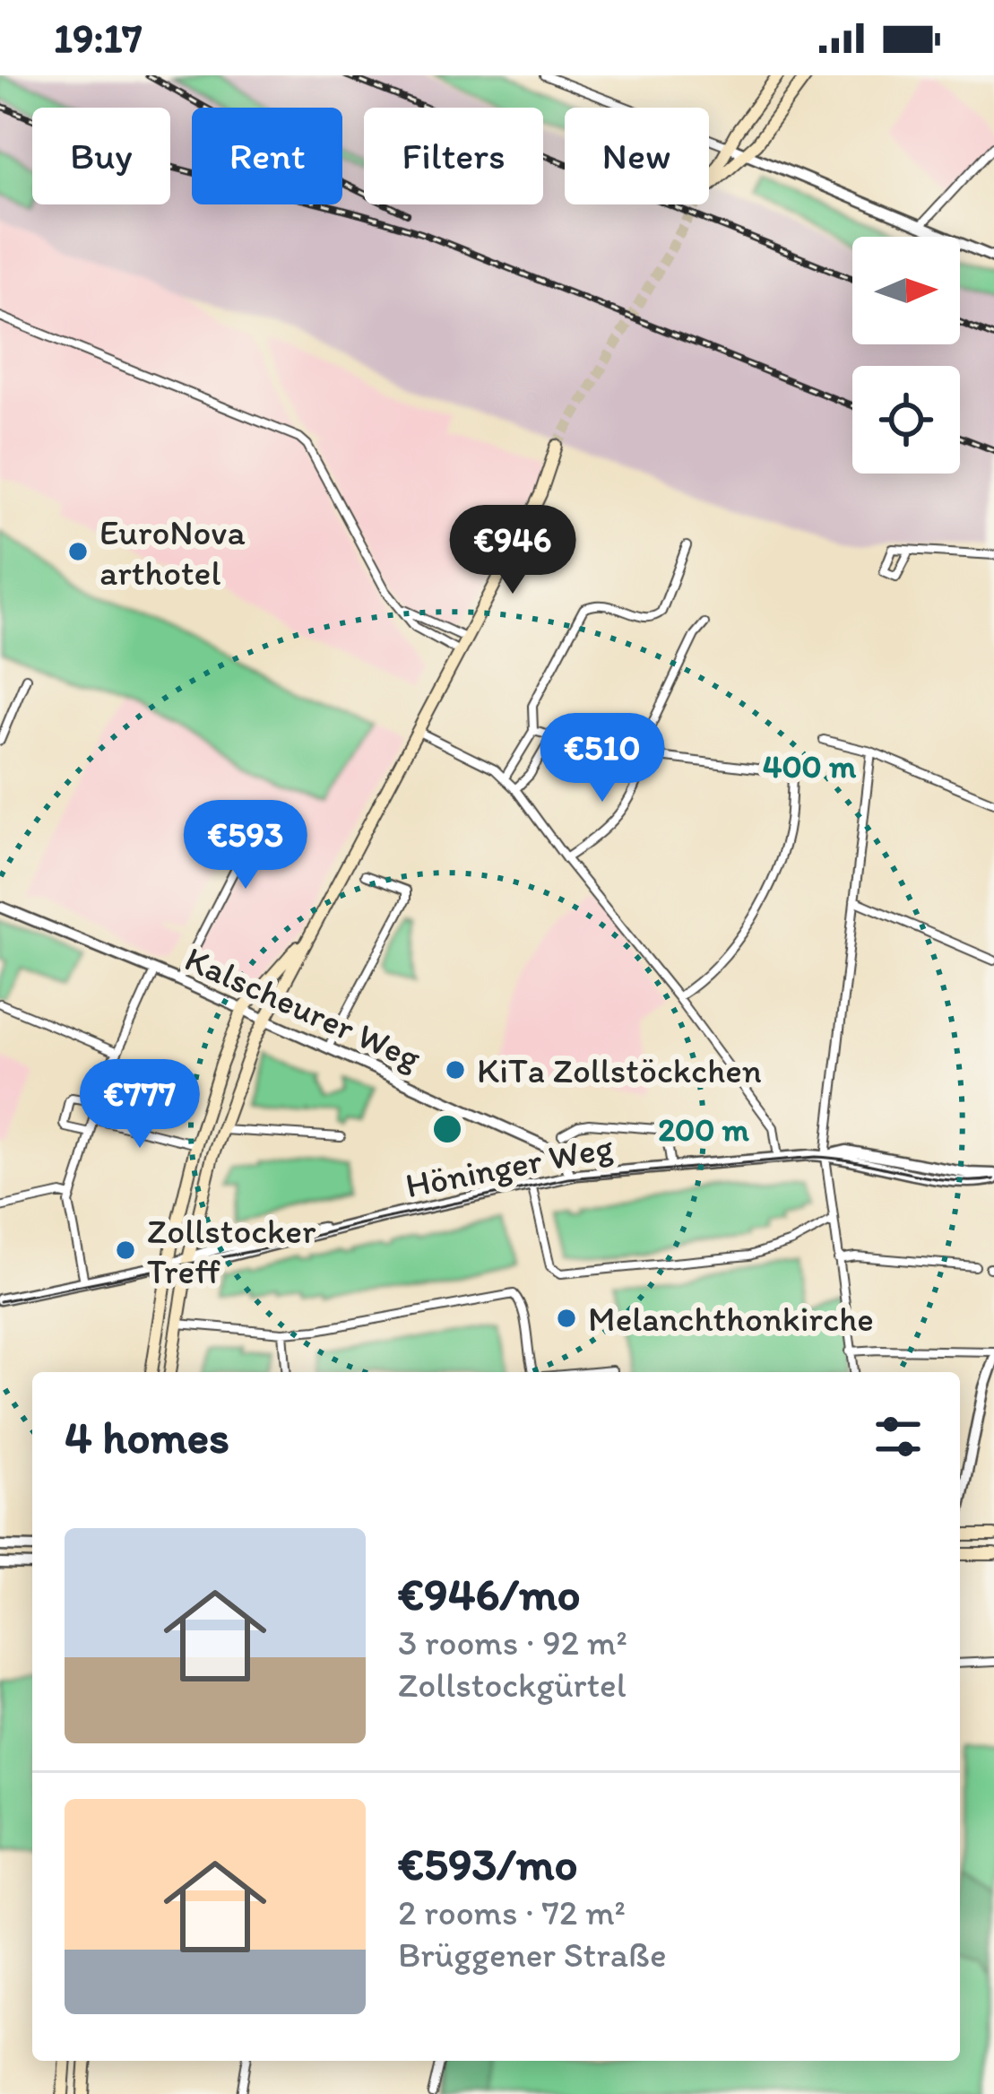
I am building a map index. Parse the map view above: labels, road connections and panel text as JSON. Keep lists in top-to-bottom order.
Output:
{
  "streets": {
    "street": ["Kalscheurer Weg", "Höninger Weg"]
  },
  "crossings": [
    ["Kalscheurer Weg", "Höninger Weg"]
  ],
  "places": [
    "EuroNova arthotel",
    "KiTa Zollstöckchen",
    "Zollstocker Treff",
    "Melanchthonkirche"
  ],
  "north": "right",
  "page": {
    "status": "19:17",
    "chip": [
      "Buy",
      "Rent",
      "Filters",
      "New"
    ],
    "price": [
      "€946",
      "€510",
      "€593",
      "€777"
    ],
    "heading": "4 homes",
    "list": [
      {
        "name": "€946/mo",
        "note": "3 rooms · 92 m² · Zollstockgürtel"
      },
      {
        "name": "€593/mo",
        "note": "2 rooms · 72 m² · Brüggener Straße"
      }
    ]
  },
  "rings": ["400 m", "200 m"]
}
